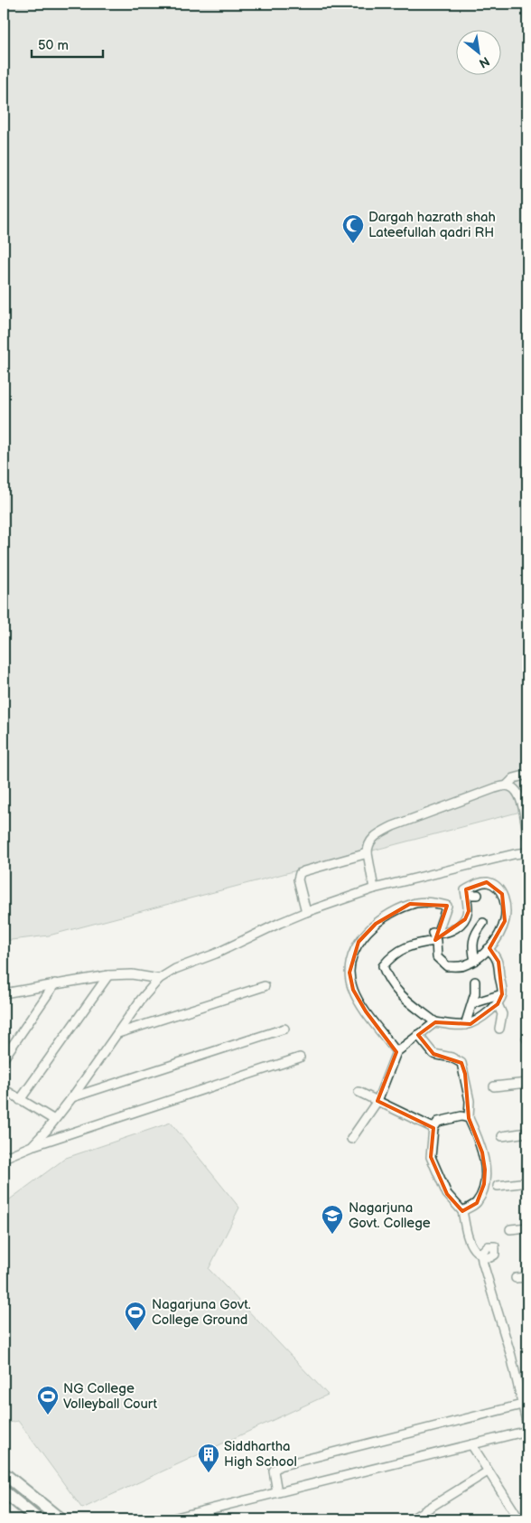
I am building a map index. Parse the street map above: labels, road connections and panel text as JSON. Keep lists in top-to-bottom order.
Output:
{
  "places": {
    "mosque": ["Dargah hazrath shah Lateefullah qadri RH"],
    "school or university": ["Nagarjuna Govt. College"],
    "sports": ["Nagarjuna Govt. College Ground", "NG College Volleyball Court"],
    "building": ["Siddhartha High School"]
  },
  "scale_bar": "50 m",
  "north": "bottom right"
}
